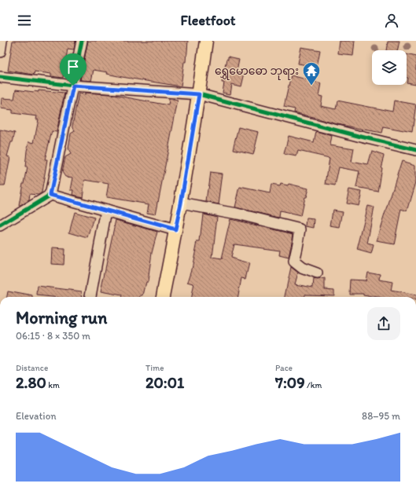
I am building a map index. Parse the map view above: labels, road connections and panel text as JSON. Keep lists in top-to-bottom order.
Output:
{
  "places": {
    "temple": ["ရွှေမောဓော ဘုရား"]
  },
  "page": {
    "header": "Fleetfoot",
    "heading": ["Morning run", "06:15 · 8 × 350 m"],
    "stats": [
      ["Distance", "2.80 km"],
      ["Time", "20:01"],
      ["Pace", "7:09 /km"]
    ],
    "chart": ["Elevation", "88–95 m"]
  }
}
